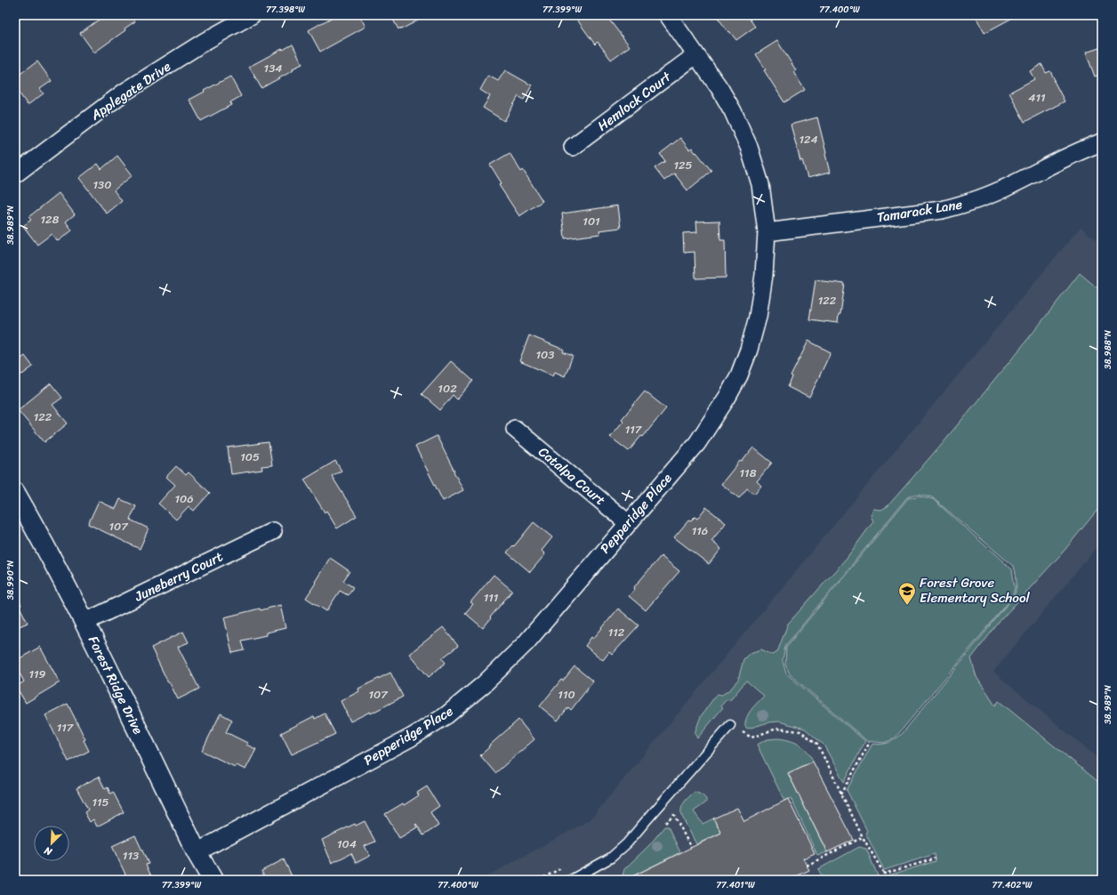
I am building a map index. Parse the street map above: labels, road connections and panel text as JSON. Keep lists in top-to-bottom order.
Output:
{
  "streets": {
    "street": [
      "Applegate Drive",
      "Hemlock Court",
      "Tamarack Lane",
      "Catalpa Court",
      "Pepperidge Place",
      "Juneberry Court",
      "Forest Ridge Drive"
    ]
  },
  "crossings": [
    ["Hemlock Court", "Pepperidge Place"],
    ["Tamarack Lane", "Pepperidge Place"],
    ["Catalpa Court", "Pepperidge Place"],
    ["Pepperidge Place", "Forest Ridge Drive"],
    ["Juneberry Court", "Forest Ridge Drive"]
  ],
  "places": {
    "school or university": ["Forest Grove Elementary School"]
  },
  "house_numbers": [
    "134",
    "411",
    "124",
    "125",
    "130",
    "128",
    "101",
    "122",
    "103",
    "102",
    "122",
    "117",
    "105",
    "118",
    "106",
    "107",
    "116",
    "111",
    "112",
    "119",
    "107",
    "110",
    "117",
    "115",
    "104",
    "113"
  ],
  "north": "bottom left",
  "coordinates": [
    "77.398°W",
    "77.399°W",
    "77.400°W",
    "38.989°N",
    "38.988°N",
    "38.990°N",
    "77.401°W",
    "77.402°W"
  ]
}
